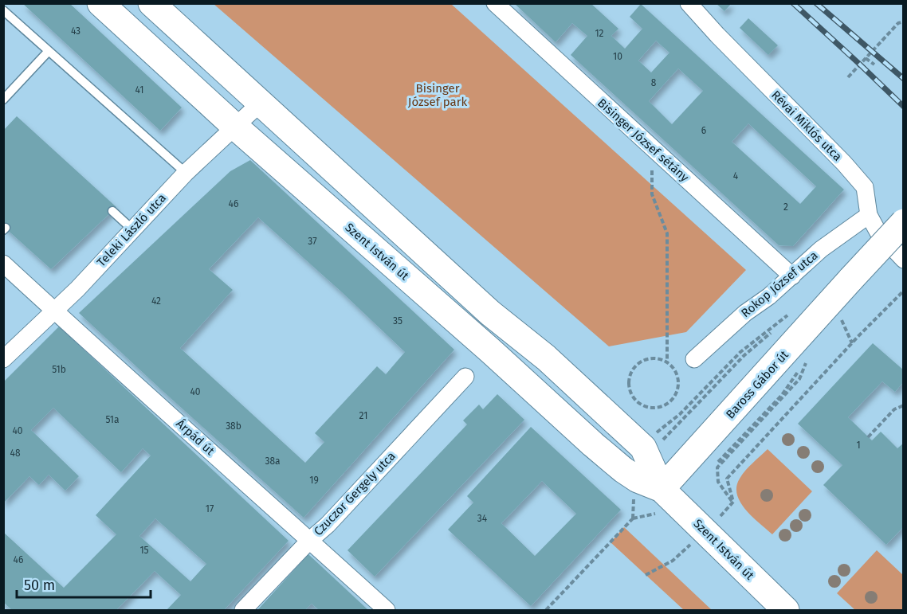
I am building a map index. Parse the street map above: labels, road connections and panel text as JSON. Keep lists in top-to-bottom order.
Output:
{
  "streets": {
    "main road": ["Szent István út", "Baross Gábor út"],
    "street": [
      "Révai Miklós utca",
      "Bisinger József sétány",
      "Teleki László utca",
      "Rokop József utca",
      "Árpád út",
      "Czuczor Gergely utca"
    ]
  },
  "crossings": [
    ["Révai Miklós utca", "Rokop József utca"],
    ["Bisinger József sétány", "Rokop József utca"],
    ["Teleki László utca", "Szent István út"],
    ["Teleki László utca", "Árpád út"],
    ["Szent István út", "Baross Gábor út"],
    ["Árpád út", "Czuczor Gergely utca"]
  ],
  "parks": ["Bisinger József park"],
  "house_numbers": [
    "43",
    "12",
    "10",
    "8",
    "41",
    "6",
    "4",
    "46",
    "2",
    "37",
    "42",
    "35",
    "51b",
    "40",
    "21",
    "51a",
    "38b",
    "40",
    "1",
    "48",
    "38a",
    "19",
    "17",
    "34",
    "15",
    "46"
  ],
  "scale_bar": "50 m"
}
